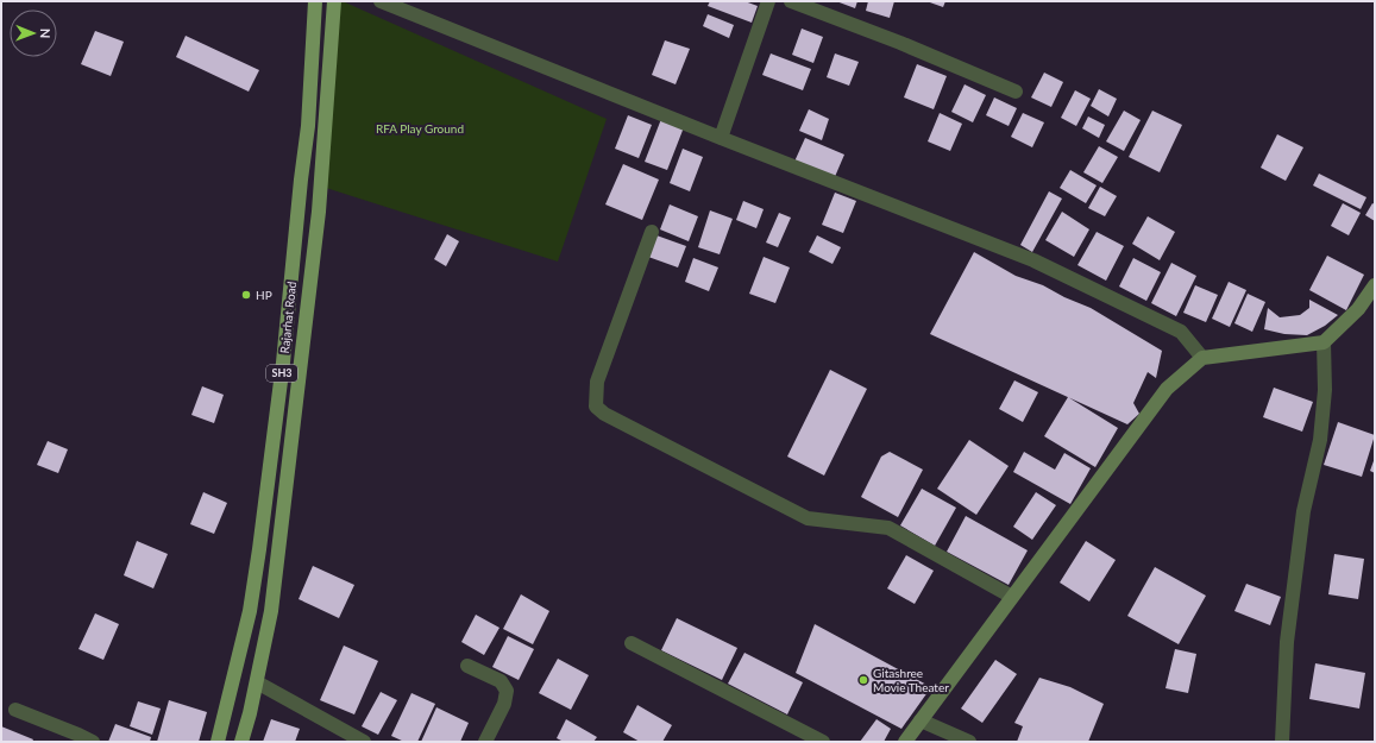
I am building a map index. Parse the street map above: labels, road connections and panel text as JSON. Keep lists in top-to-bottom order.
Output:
{
  "streets": {
    "main road": ["Rajarhat Road", "SH3"]
  },
  "parks": ["RFA Play Ground"],
  "places": ["HP", "Gitashree Movie Theater"],
  "north": "right"
}
